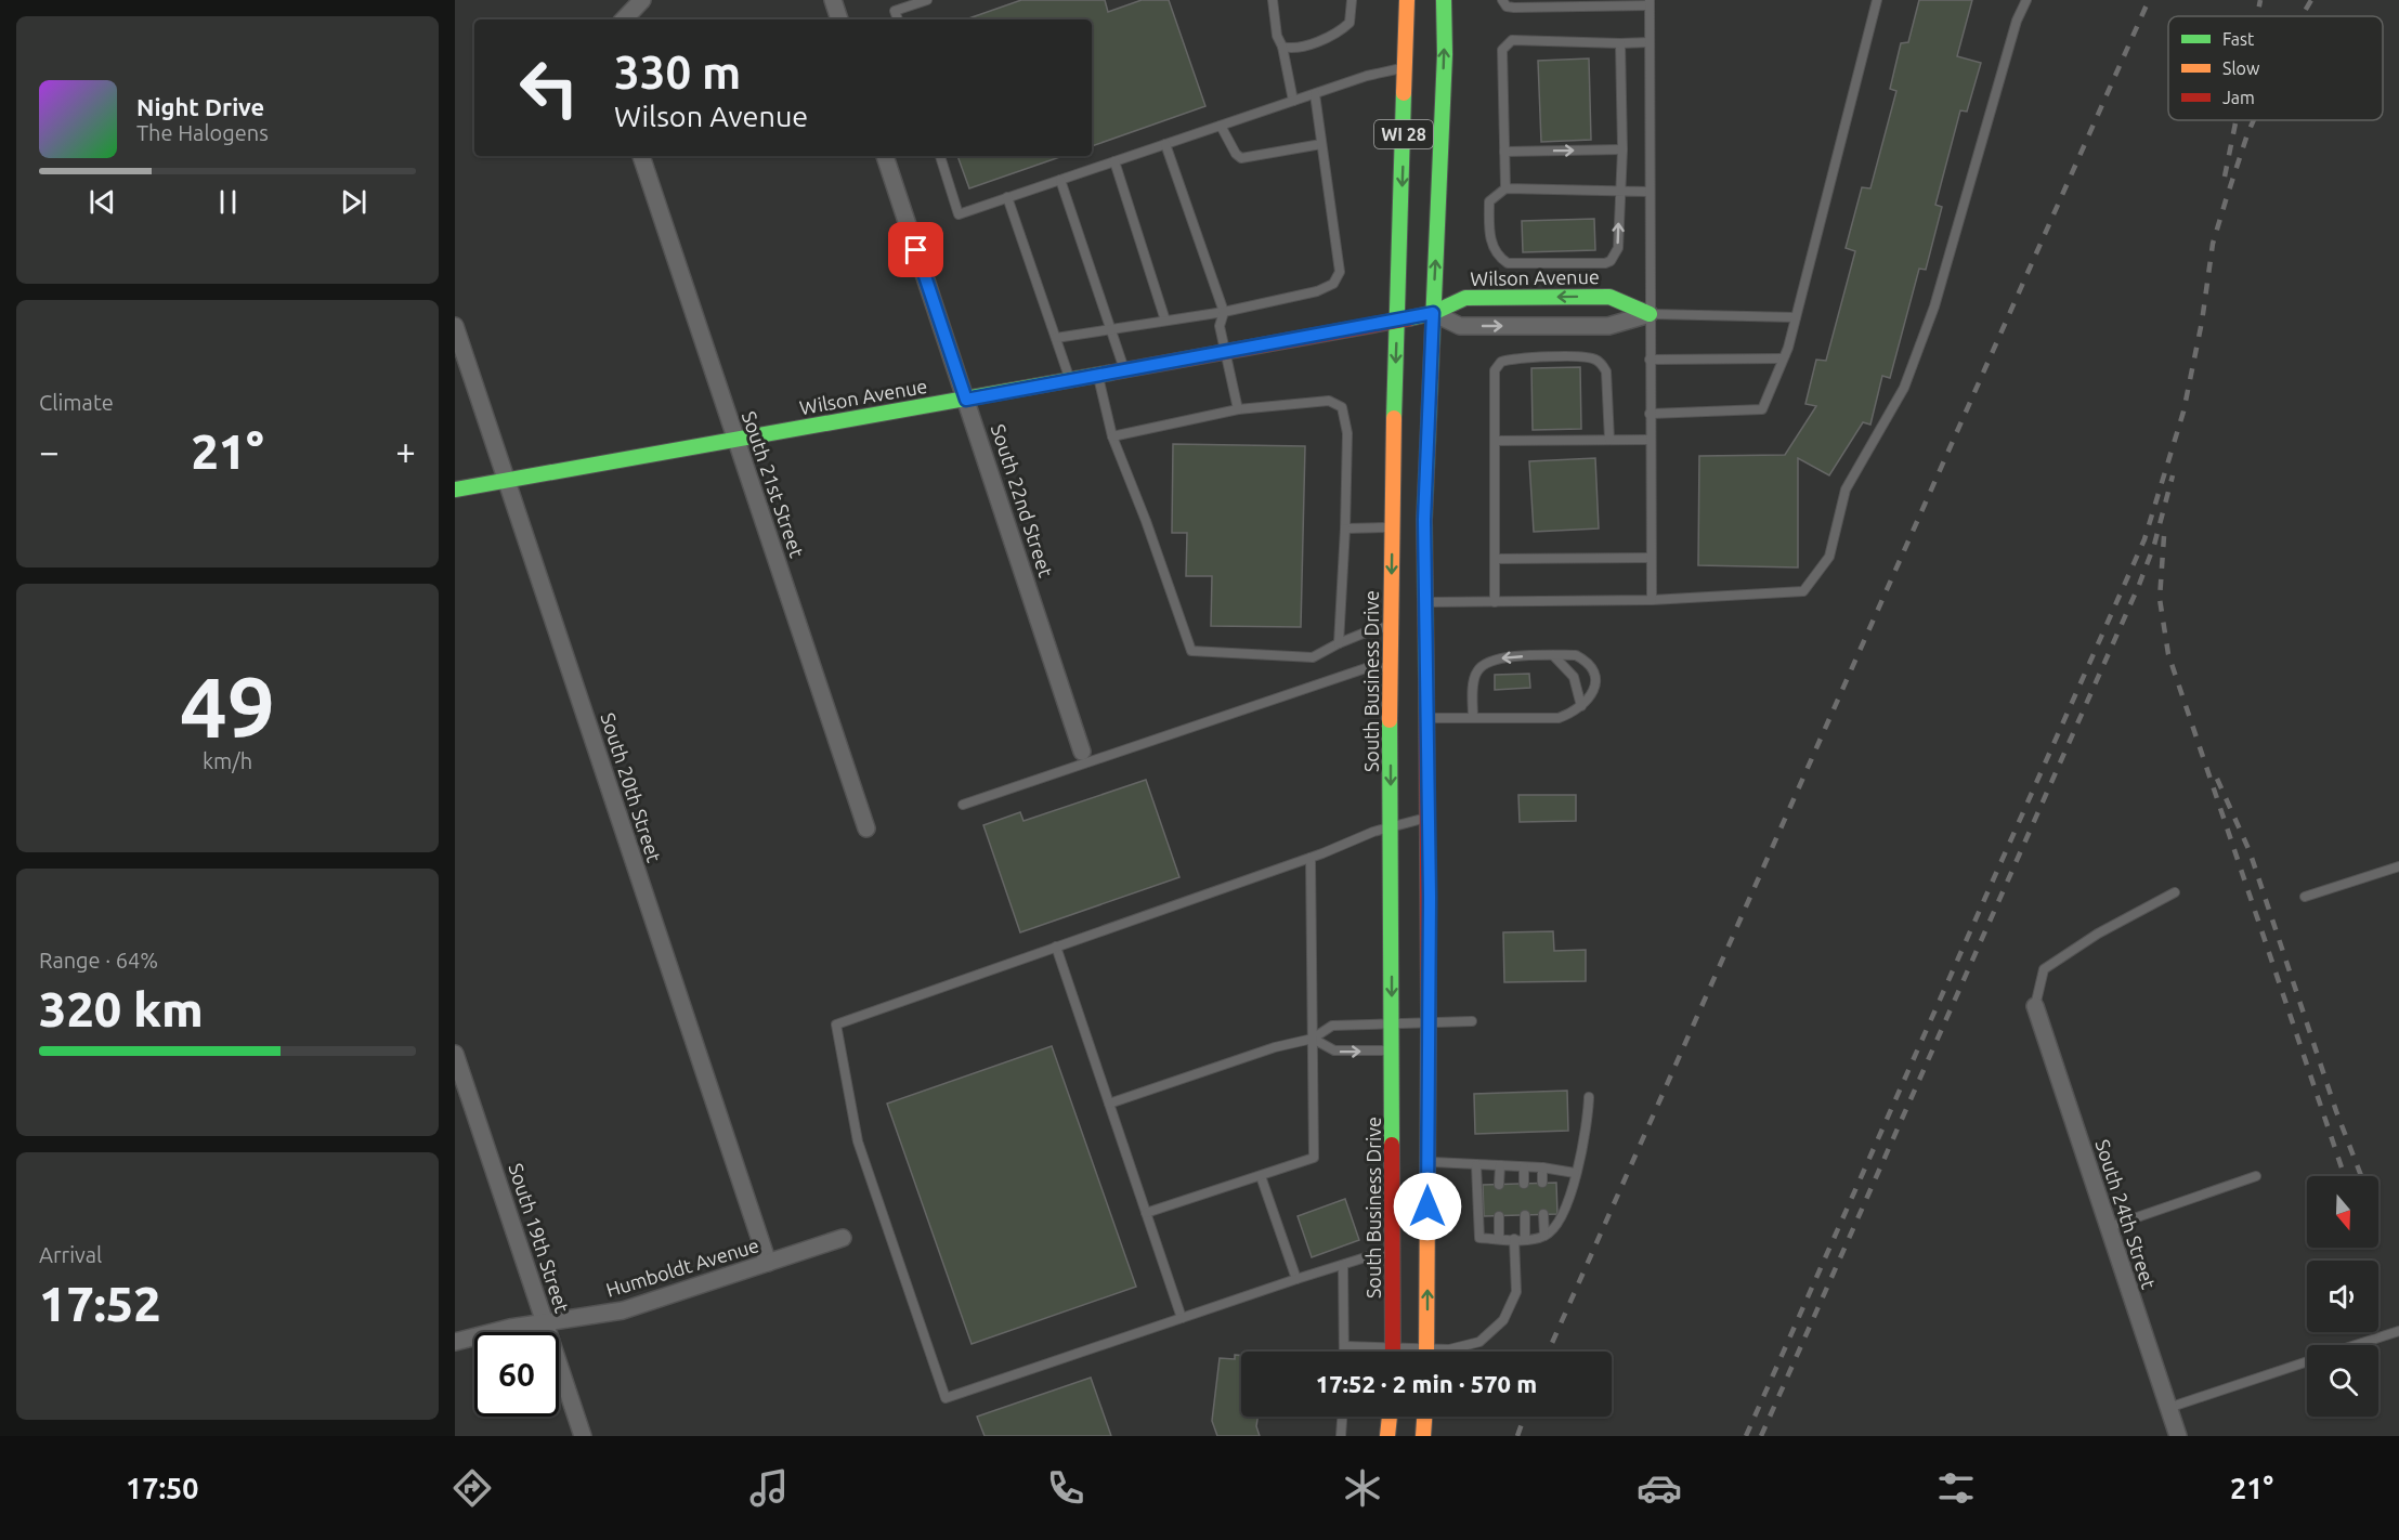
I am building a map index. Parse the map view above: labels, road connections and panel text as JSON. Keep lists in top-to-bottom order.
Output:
{
  "streets": {
    "main road": ["WI 28", "Wilson Avenue", "South Business Drive"],
    "street": [
      "South 21st Street",
      "South 22nd Street",
      "South 20th Street",
      "South 24th Street",
      "South 19th Street",
      "Humboldt Avenue"
    ]
  },
  "crossings": [
    ["WI 28", "Wilson Avenue"],
    ["Wilson Avenue", "South 21st Street"],
    ["Wilson Avenue", "South 22nd Street"],
    ["Wilson Avenue", "South Business Drive"],
    ["Wilson Avenue", "South 20th Street"],
    ["South 20th Street", "Humboldt Avenue"],
    ["South 19th Street", "Humboldt Avenue"]
  ],
  "legend": ["Fast", "Slow", "Jam"],
  "north": "bottom",
  "page": {
    "turn": ["330 m", "Wilson Avenue"],
    "song": ["Night Drive", "The Halogens"],
    "tile": [
      "Climate",
      ["49", "km/h"],
      ["Range · 64%", "320 km"],
      ["Arrival", "17:52"]
    ],
    "heat": ["−", "21°", "+"],
    "limit": "60",
    "trip": "17:52 · 2 min · 570 m",
    "tabs": ["17:50", "21°"]
  }
}
